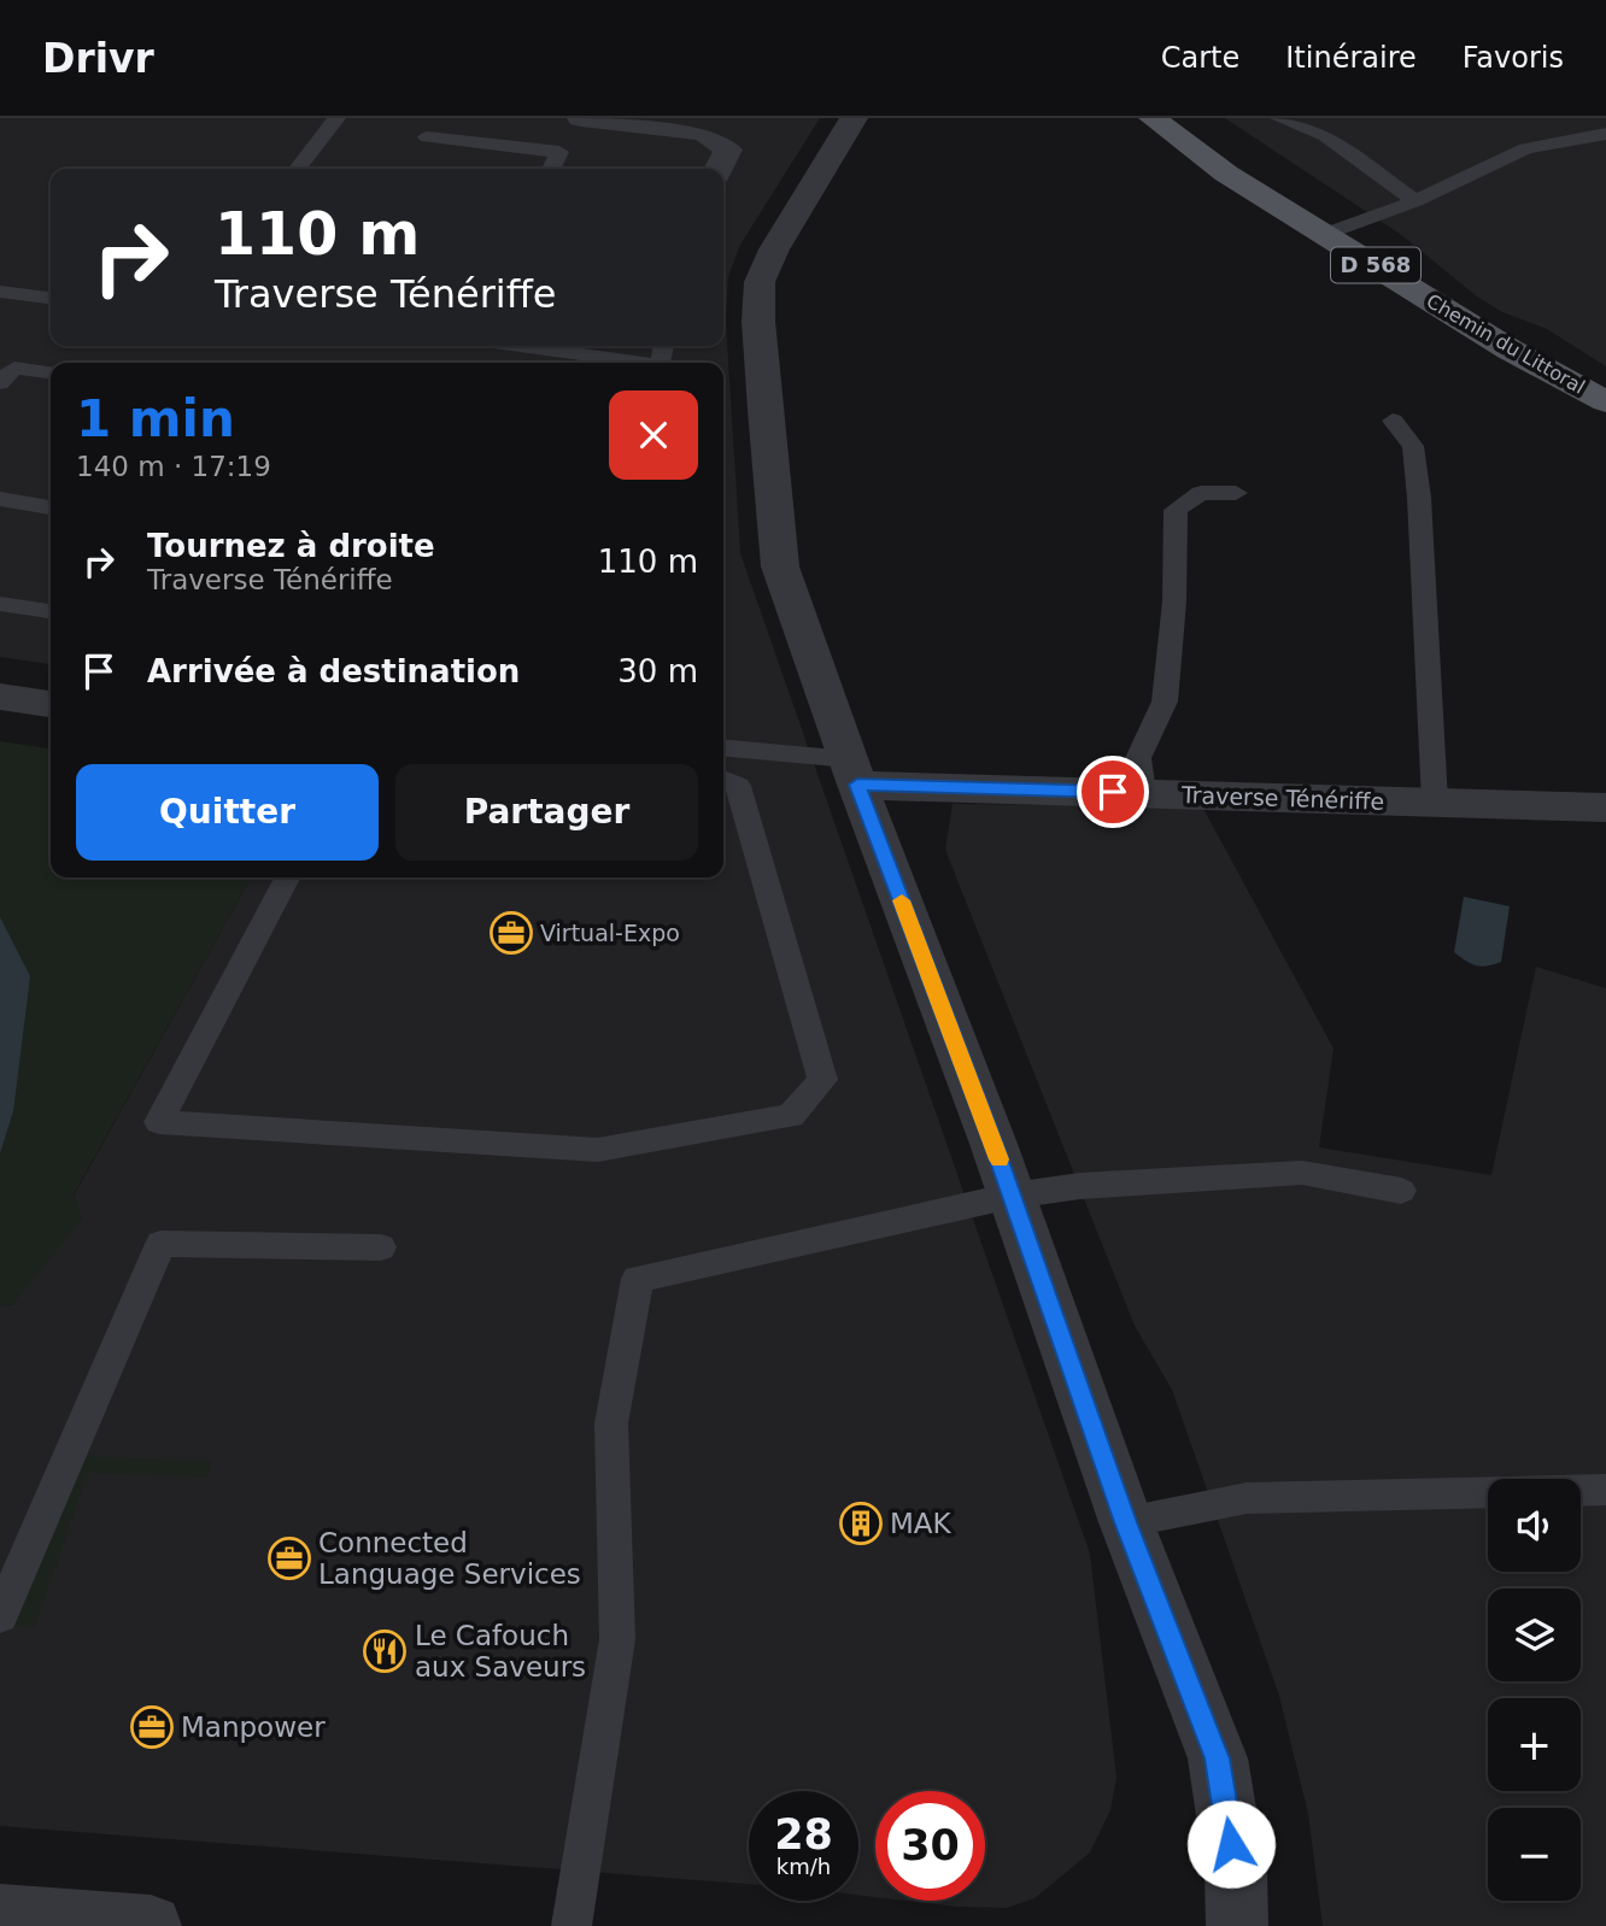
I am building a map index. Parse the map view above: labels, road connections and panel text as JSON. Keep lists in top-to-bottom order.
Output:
{
  "streets": {
    "main road": ["D 568", "Chemin du Littoral"],
    "street": ["Traverse Ténériffe"]
  },
  "places": {
    "office": ["Virtual-Expo", "Connected Language Services", "Manpower"],
    "building": ["MAK"],
    "restaurant": ["Le Cafouch aux Saveurs"]
  },
  "page": {
    "header": "Drivr",
    "nav": ["Carte", "Itinéraire", "Favoris"],
    "turn": ["110 m", "Traverse Ténériffe"],
    "heading": ["1 min", "140 m · 17:19"],
    "list": [
      {
        "name": "Tournez à droite",
        "note": "Traverse Ténériffe",
        "value": "110 m"
      },
      {
        "name": "Arrivée à destination",
        "value": "30 m"
      }
    ],
    "buttons": ["Quitter", "Partager"],
    "map_buttons": ["+", "−"],
    "speed": "28 km/h",
    "limit": "30"
  }
}
